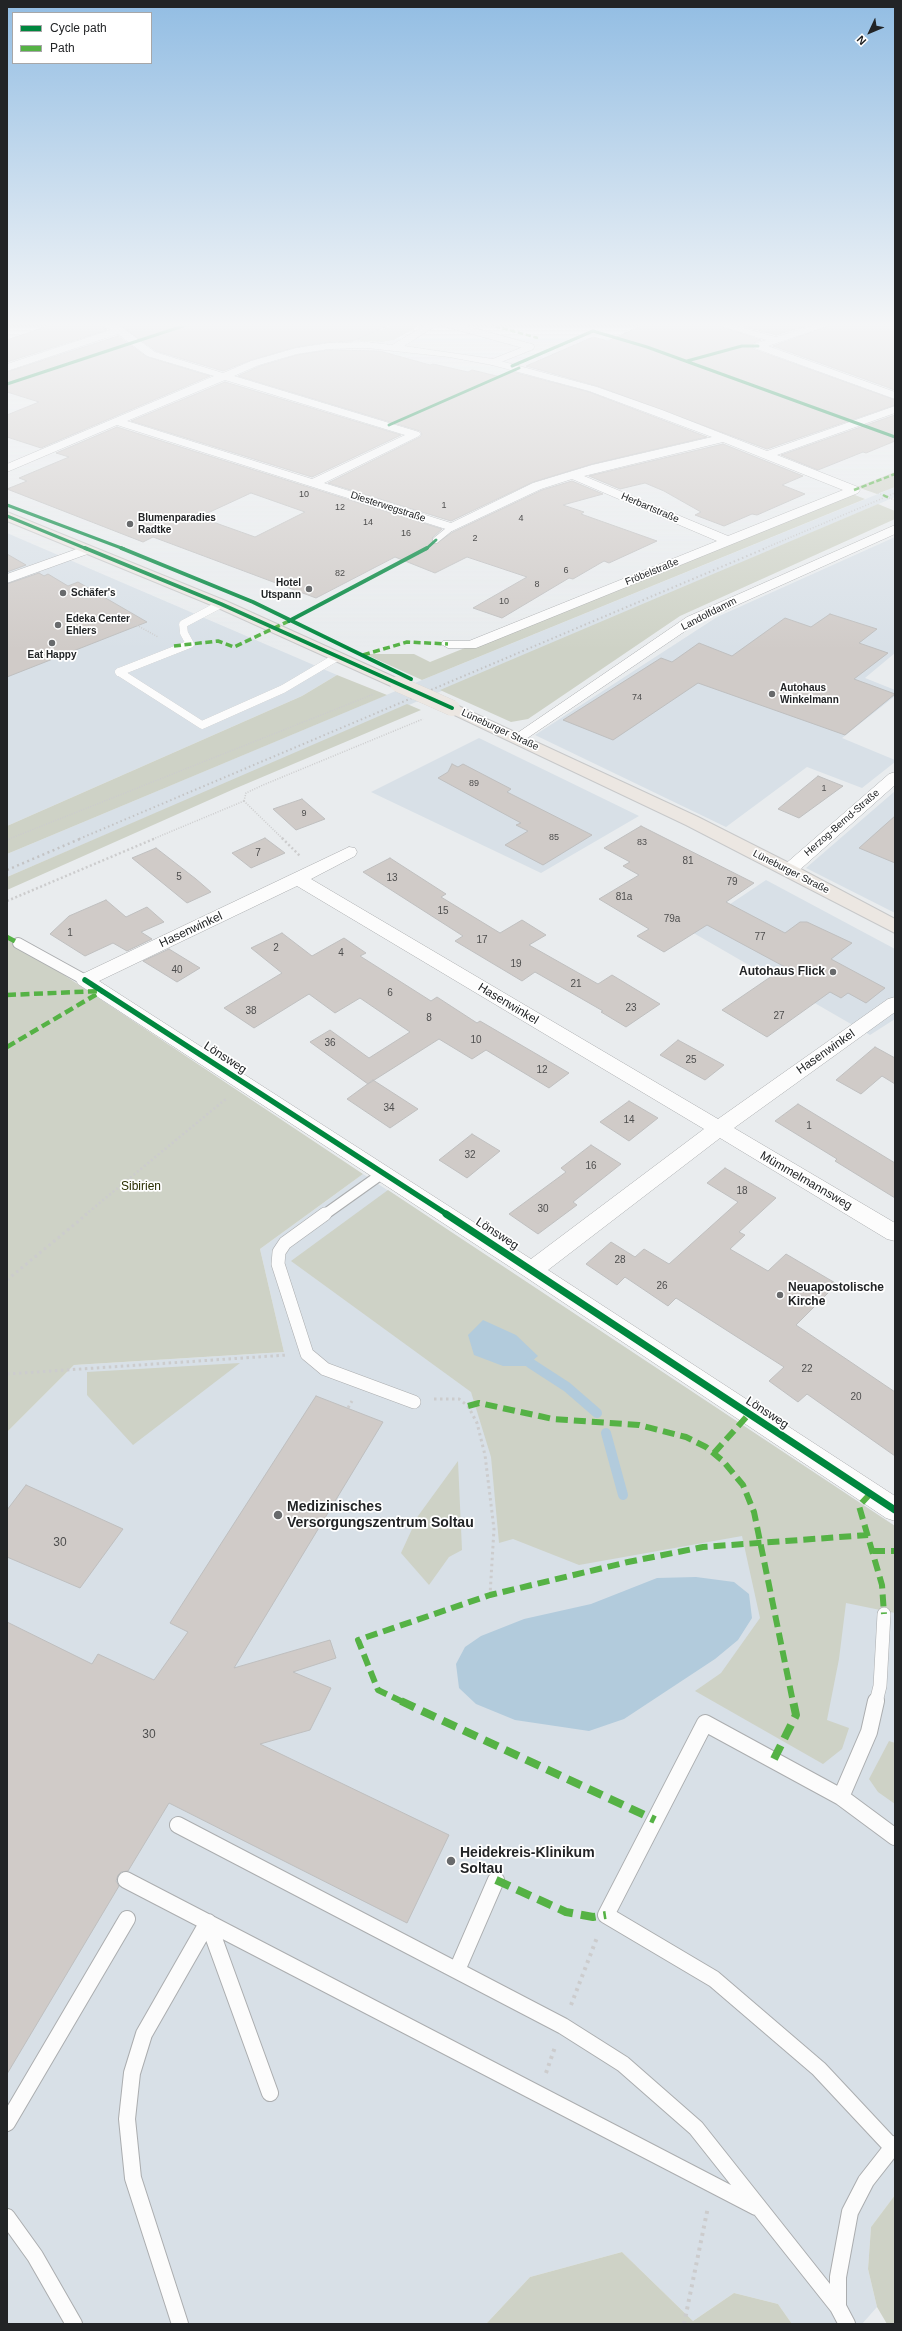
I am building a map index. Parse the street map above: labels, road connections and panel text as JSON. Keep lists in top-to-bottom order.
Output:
{
  "streets": {
    "main road": ["Lüneburger Straße"],
    "street": [
      "Diesterwegstraße",
      "Herbartstraße",
      "Fröbelstraße",
      "Landolfdamm",
      "Herzog-Bernd-Straße",
      "Hasenwinkel",
      "Lönsweg",
      "Mümmelmannsweg"
    ]
  },
  "crossings": [
    ["Herbartstraße", "Fröbelstraße"],
    ["Landolfdamm", "Lüneburger Straße"],
    ["Lüneburger Straße", "Herzog-Bernd-Straße"],
    ["Hasenwinkel", "Lönsweg"],
    ["Hasenwinkel", "Mümmelmannsweg"]
  ],
  "parks": ["Sibirien"],
  "places": [
    "Blumenparadies Radtke",
    "Hotel Utspann",
    "Schäfer's",
    "Edeka Center Ehlers",
    "Eat Happy",
    "Autohaus Winkelmann",
    "Autohaus Flick",
    "Neuapostolische Kirche",
    "Medizinisches Versorgungszentrum Soltau",
    "Heidekreis-Klinikum Soltau"
  ],
  "house_numbers": [
    "10",
    "1",
    "12",
    "4",
    "14",
    "16",
    "2",
    "6",
    "82",
    "8",
    "10",
    "74",
    "89",
    "1",
    "9",
    "85",
    "83",
    "7",
    "81",
    "5",
    "13",
    "79",
    "81a",
    "15",
    "79a",
    "1",
    "77",
    "17",
    "2",
    "4",
    "19",
    "40",
    "21",
    "6",
    "23",
    "38",
    "27",
    "8",
    "10",
    "36",
    "25",
    "12",
    "34",
    "14",
    "1",
    "32",
    "16",
    "18",
    "30",
    "28",
    "26",
    "22",
    "20",
    "30",
    "30"
  ],
  "legend": ["Cycle path", "Path"],
  "north": "bottom left"
}
